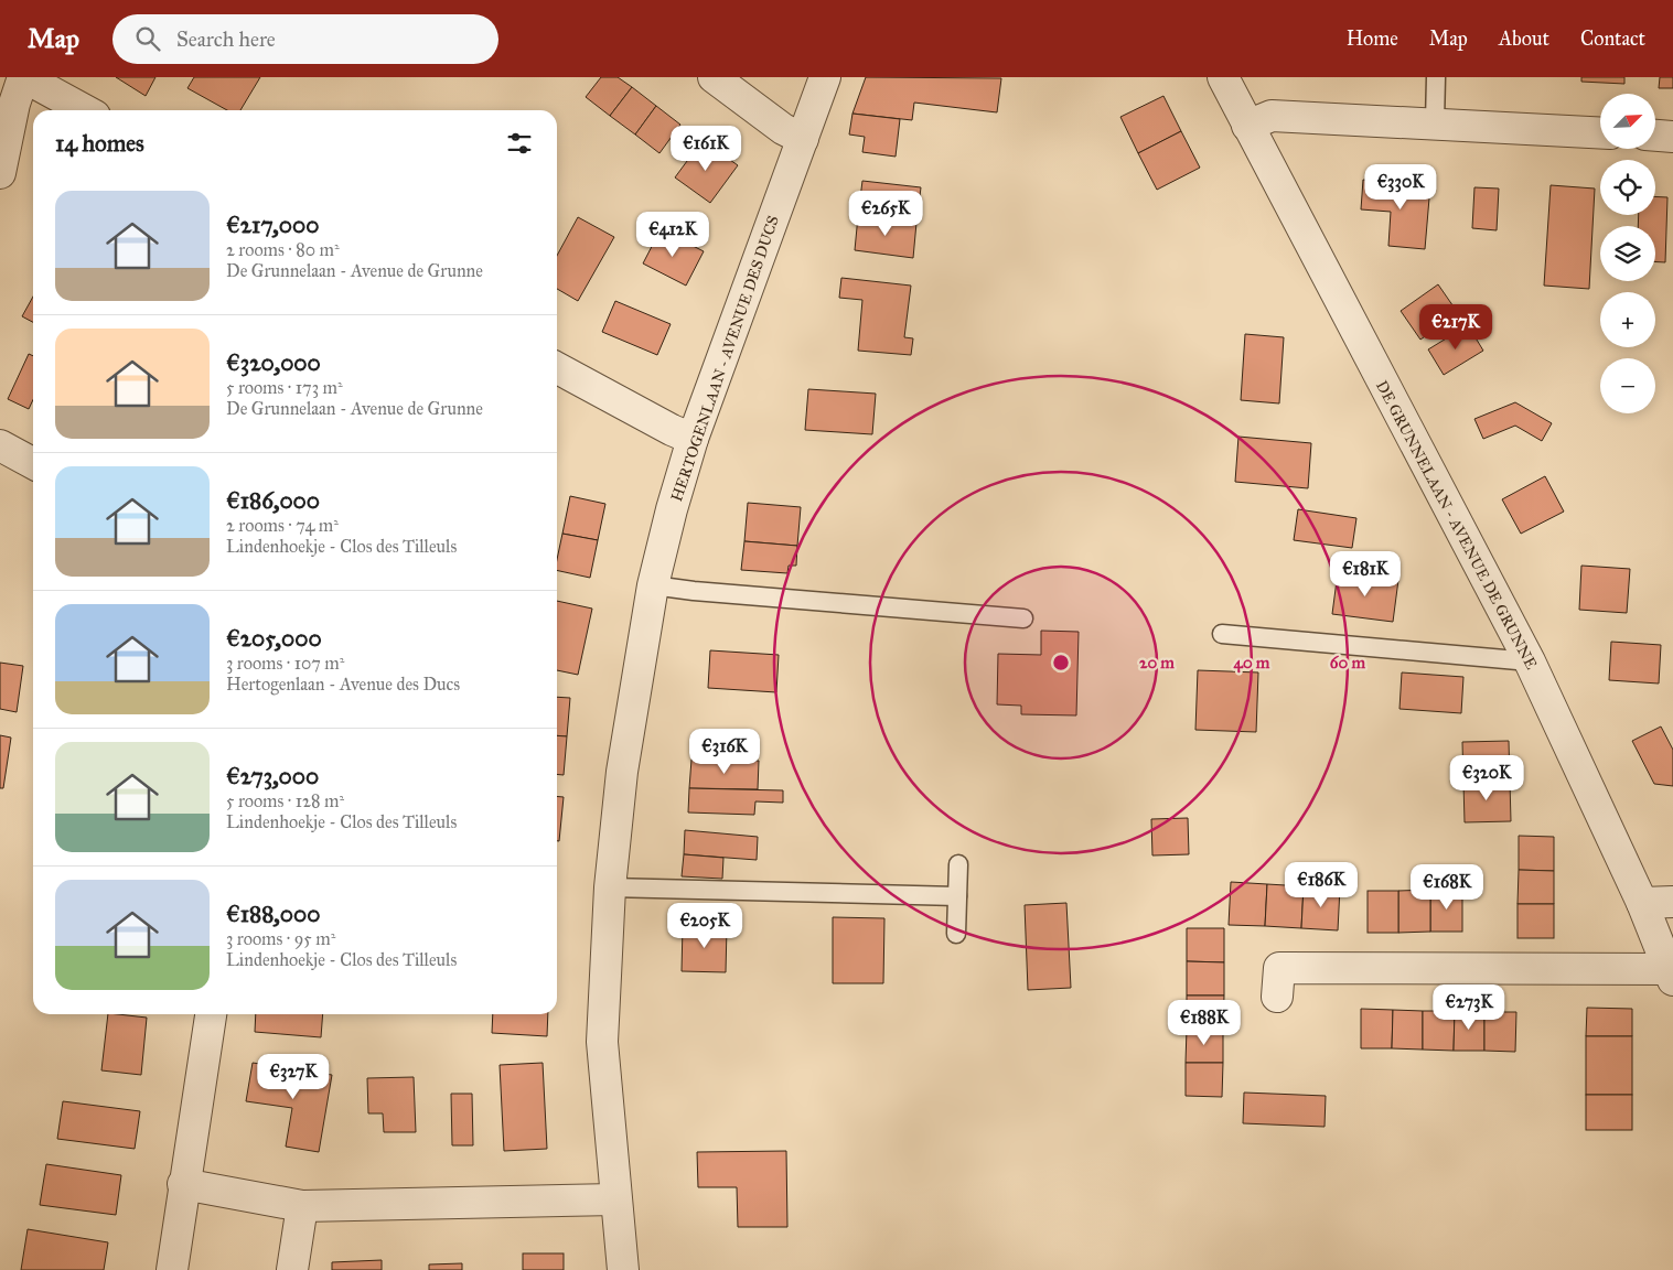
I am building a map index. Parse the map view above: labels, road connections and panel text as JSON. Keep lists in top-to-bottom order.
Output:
{
  "streets": {
    "street": ["HERTOGENLAAN - AVENUE DES DUCS", "DE GRUNNELAAN - AVENUE DE GRUNNE"]
  },
  "north": "top right",
  "page": {
    "header": "Map",
    "search": "Search here",
    "nav": [
      "Home",
      "Map",
      "About",
      "Contact"
    ],
    "map_buttons": ["+", "−"],
    "heading": "14 homes",
    "price": [
      "€161K",
      "€330K",
      "€265K",
      "€412K",
      "€217K",
      "€181K",
      "€316K",
      "€320K",
      "€186K",
      "€168K",
      "€205K",
      "€273K",
      "€188K",
      "€327K"
    ],
    "list": [
      {
        "name": "€217,000",
        "note": "2 rooms · 80 m² · De Grunnelaan - Avenue de Grunne"
      },
      {
        "name": "€320,000",
        "note": "5 rooms · 173 m² · De Grunnelaan - Avenue de Grunne"
      },
      {
        "name": "€186,000",
        "note": "2 rooms · 74 m² · Lindenhoekje - Clos des Tilleuls"
      },
      {
        "name": "€205,000",
        "note": "3 rooms · 107 m² · Hertogenlaan - Avenue des Ducs"
      },
      {
        "name": "€273,000",
        "note": "5 rooms · 128 m² · Lindenhoekje - Clos des Tilleuls"
      },
      {
        "name": "€188,000",
        "note": "3 rooms · 95 m² · Lindenhoekje - Clos des Tilleuls"
      }
    ]
  },
  "rings": ["20 m", "40 m", "60 m"]
}
